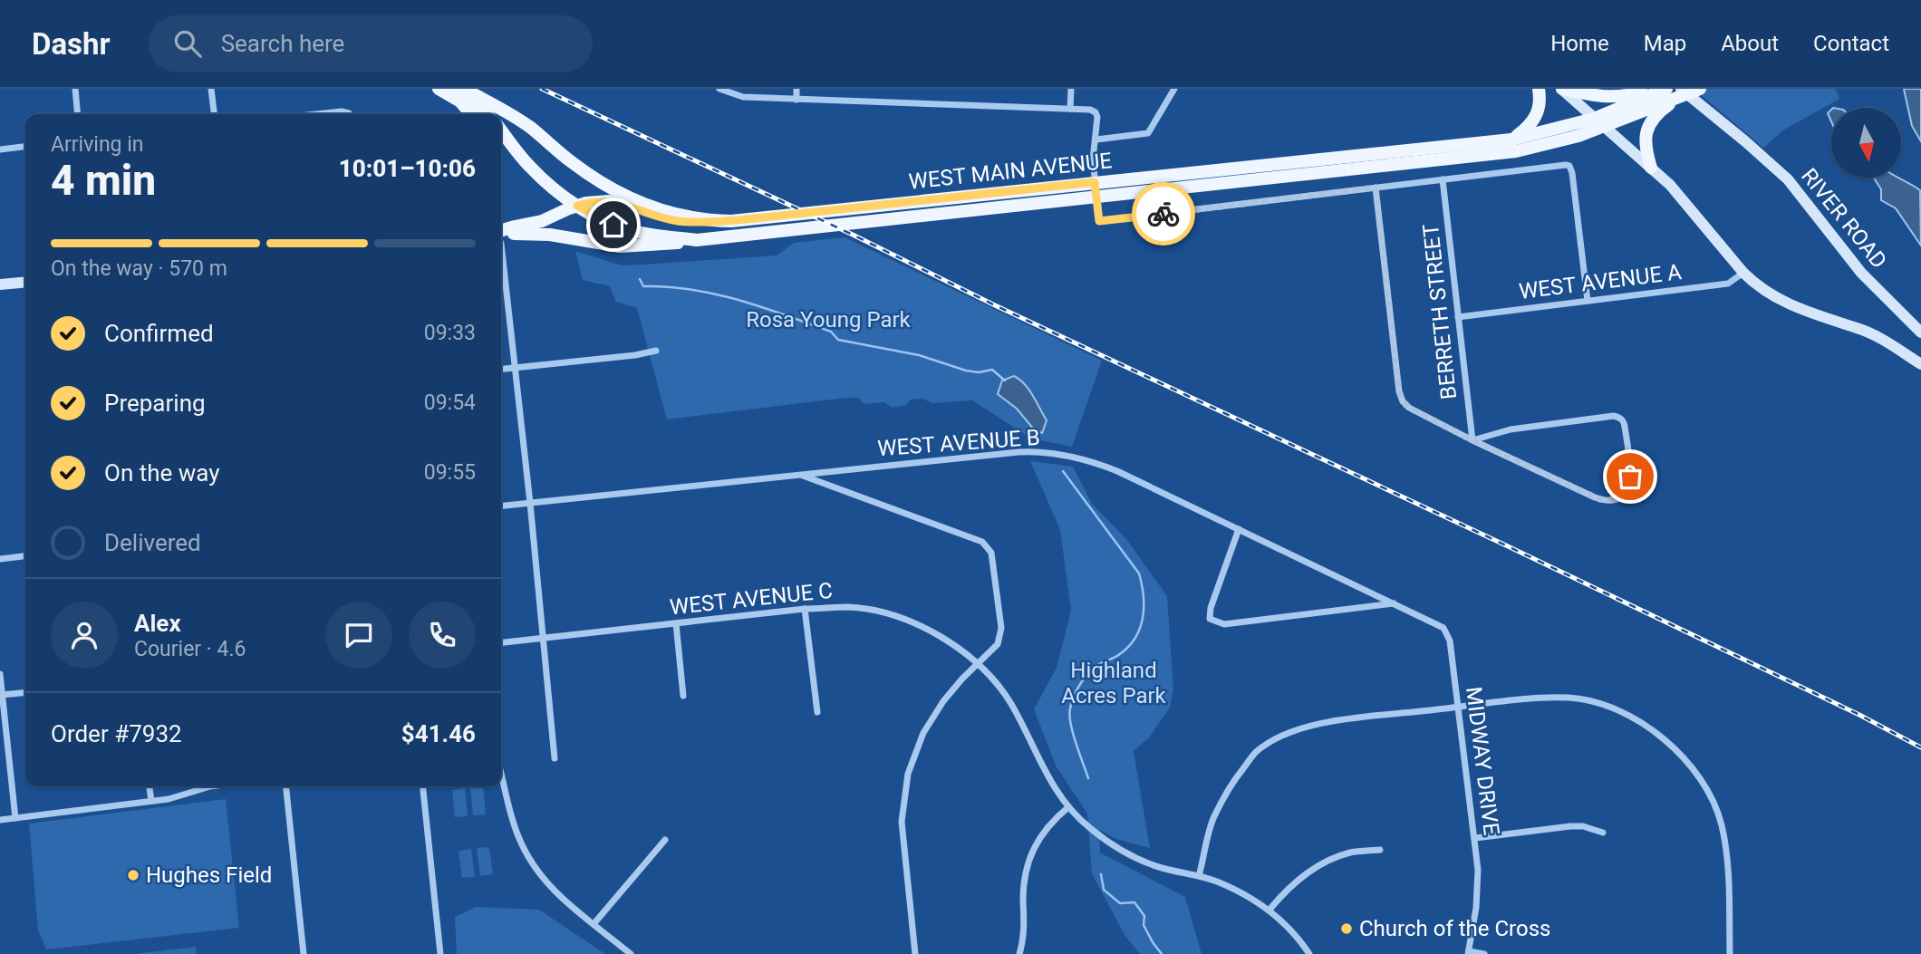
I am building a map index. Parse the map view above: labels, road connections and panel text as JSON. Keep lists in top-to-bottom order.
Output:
{
  "streets": {
    "main road": ["WEST MAIN AVENUE"],
    "street": [
      "RIVER ROAD",
      "WEST AVENUE A",
      "BERRETH STREET",
      "WEST AVENUE B",
      "WEST AVENUE C",
      "MIDWAY DRIVE"
    ]
  },
  "crossings": [
    ["WEST AVENUE A", "BERRETH STREET"],
    ["WEST AVENUE B", "MIDWAY DRIVE"]
  ],
  "parks": ["Rosa Young Park", "Highland Acres Park"],
  "places": ["Hughes Field", "Church of the Cross"],
  "north": "bottom",
  "page": {
    "header": "Dashr",
    "search": "Search here",
    "nav": [
      "Home",
      "Map",
      "About",
      "Contact"
    ],
    "heading": ["4 min", "Arriving in", "10:01–10:06"],
    "panel": [
      "Alex",
      "Courier · 4.6",
      "Order #7932",
      "$41.46"
    ],
    "bar": "On the way · 570 m",
    "list": [
      ["Confirmed", "09:33"],
      ["Preparing", "09:54"],
      ["On the way", "09:55"],
      "Delivered"
    ]
  }
}
